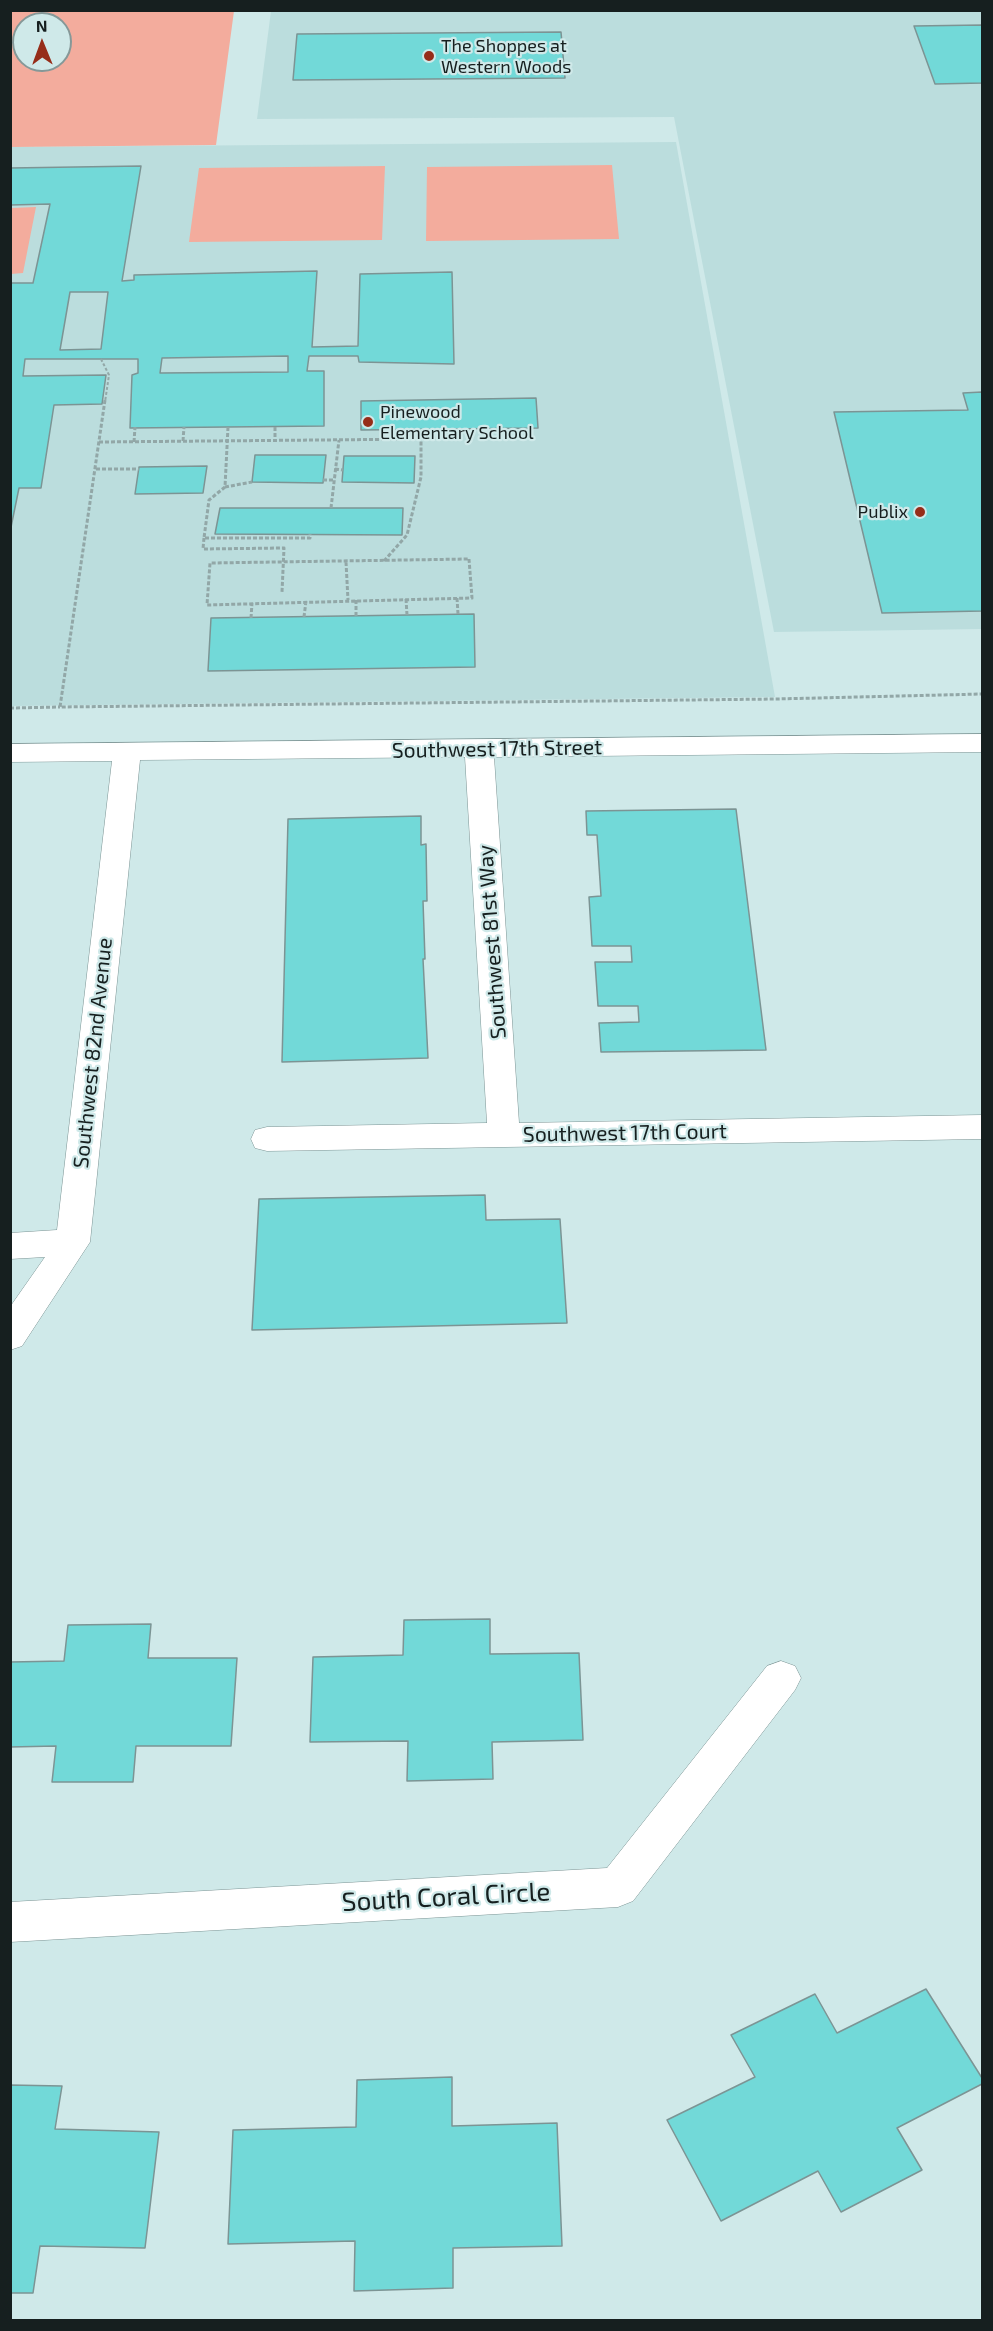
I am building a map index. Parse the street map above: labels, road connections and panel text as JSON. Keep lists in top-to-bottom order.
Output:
{
  "streets": {
    "street": [
      "Southwest 17th Street",
      "Southwest 81st Way",
      "Southwest 82nd Avenue",
      "Southwest 17th Court",
      "South Coral Circle"
    ]
  },
  "crossings": [
    ["Southwest 17th Street", "Southwest 81st Way"],
    ["Southwest 17th Street", "Southwest 82nd Avenue"],
    ["Southwest 81st Way", "Southwest 17th Court"]
  ],
  "places": ["The Shoppes at Western Woods", "Pinewood Elementary School", "Publix"],
  "north": "top"
}
